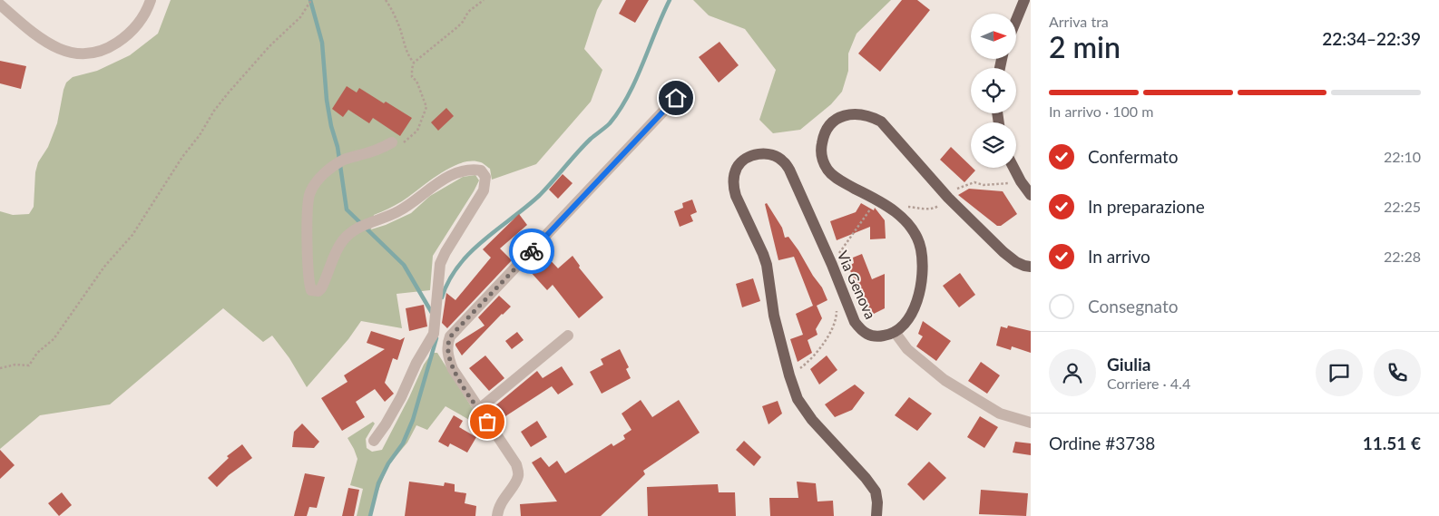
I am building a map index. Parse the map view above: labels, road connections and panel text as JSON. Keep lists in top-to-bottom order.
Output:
{
  "streets": {
    "main road": ["Via Genova"]
  },
  "north": "right",
  "page": {
    "heading": ["2 min", "Arriva tra", "22:34–22:39"],
    "panel": [
      "Giulia",
      "Corriere · 4.4",
      "Ordine #3738",
      "11.51 €"
    ],
    "bar": "In arrivo · 100 m",
    "list": [
      ["Confermato", "22:10"],
      ["In preparazione", "22:25"],
      ["In arrivo", "22:28"],
      "Consegnato"
    ]
  }
}
